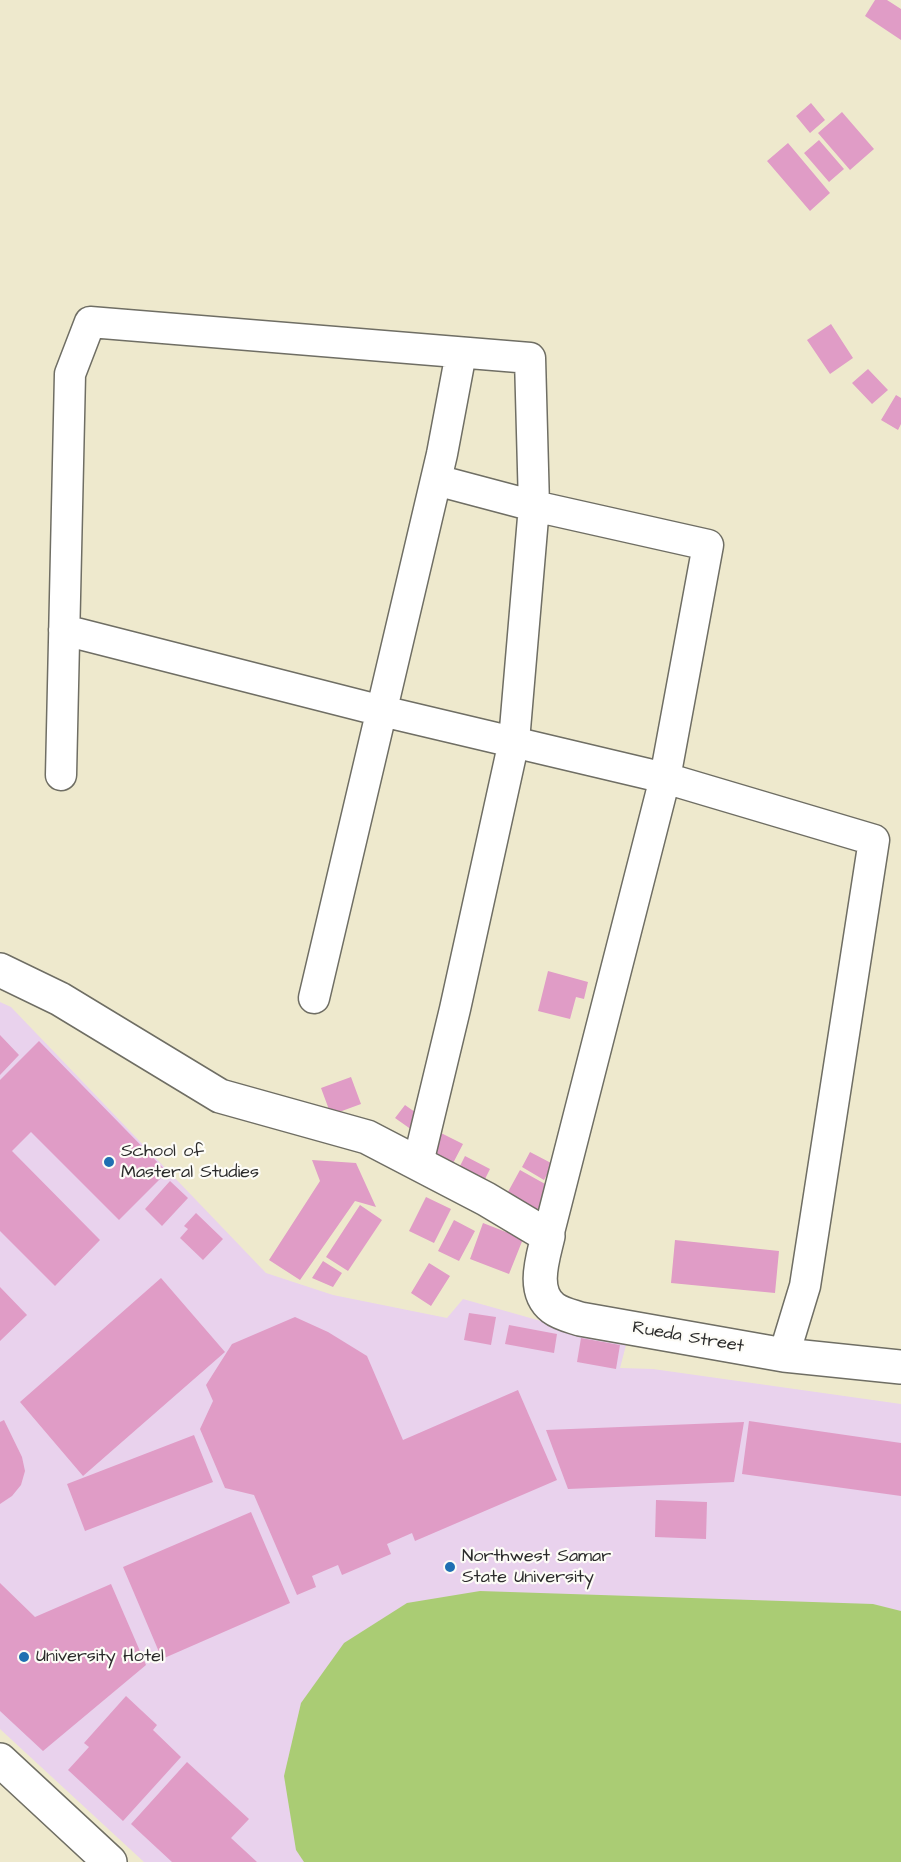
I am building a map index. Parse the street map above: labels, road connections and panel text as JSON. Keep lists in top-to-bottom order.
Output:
{
  "streets": {
    "street": ["Rueda Street"]
  },
  "places": ["School of Masteral Studies", "Northwest Samar State University", "University Hotel"]
}
